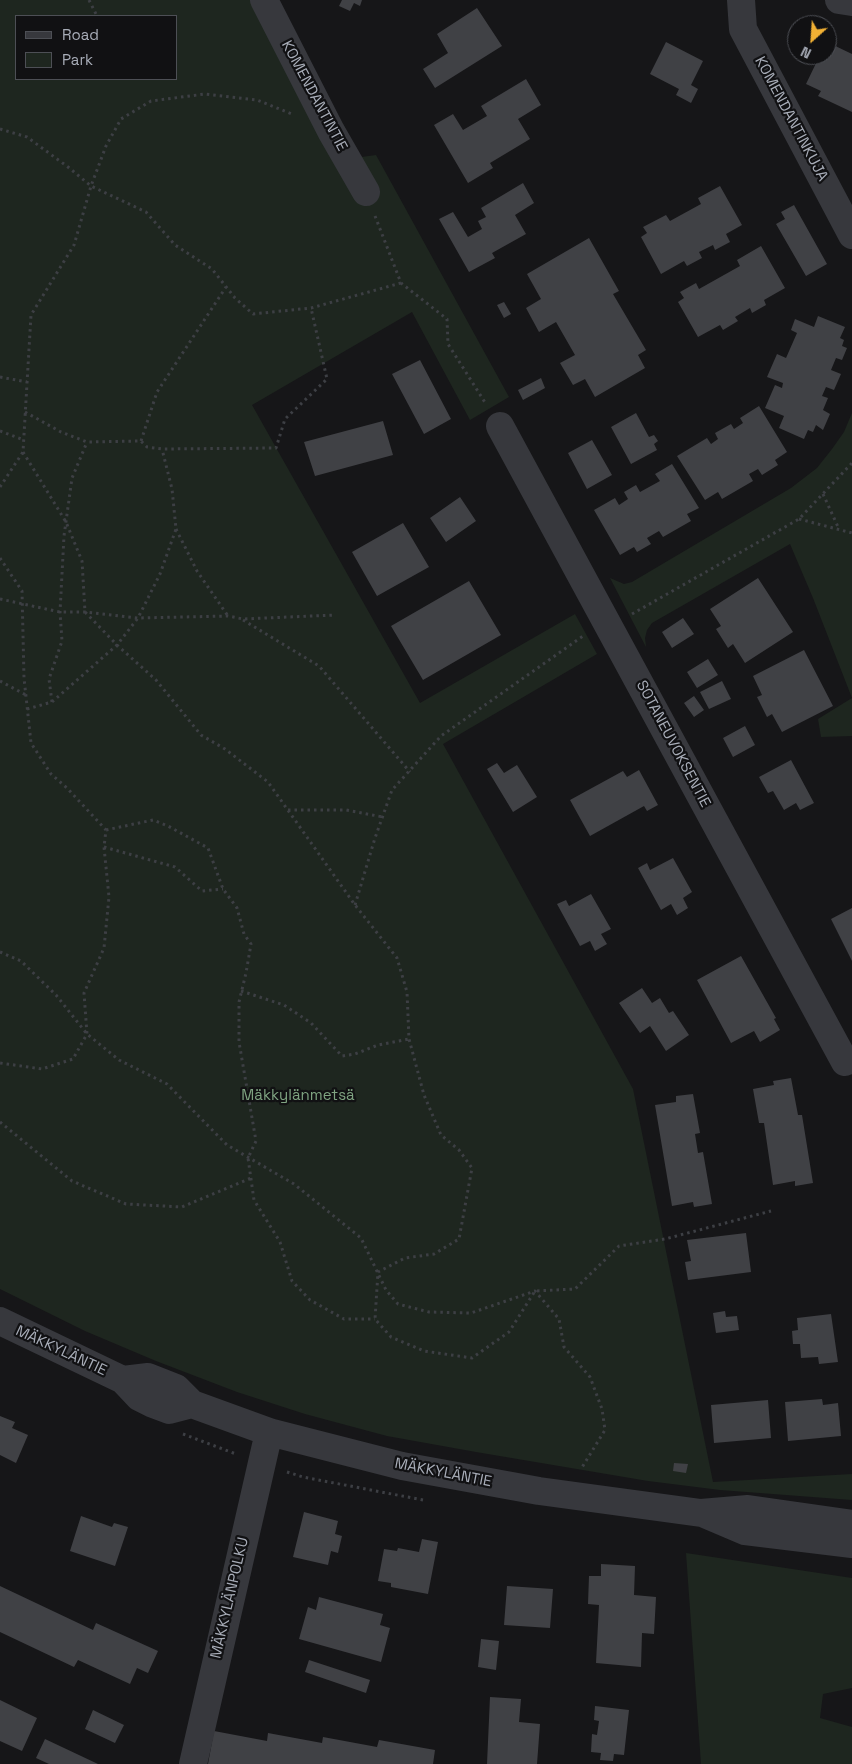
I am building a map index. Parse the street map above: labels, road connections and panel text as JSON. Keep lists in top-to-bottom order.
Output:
{
  "streets": {
    "street": [
      "KOMENDANTINTIE",
      "KOMENDANTINKUJA",
      "SOTANEUVOKSENTIE",
      "MÄKKYLÄNTIE",
      "MÄKKYLÄNPOLKU"
    ]
  },
  "crossings": [
    ["MÄKKYLÄNTIE", "MÄKKYLÄNPOLKU"]
  ],
  "parks": ["Mäkkylänmetsä"],
  "legend": ["Road", "Park"],
  "north": "bottom left"
}
